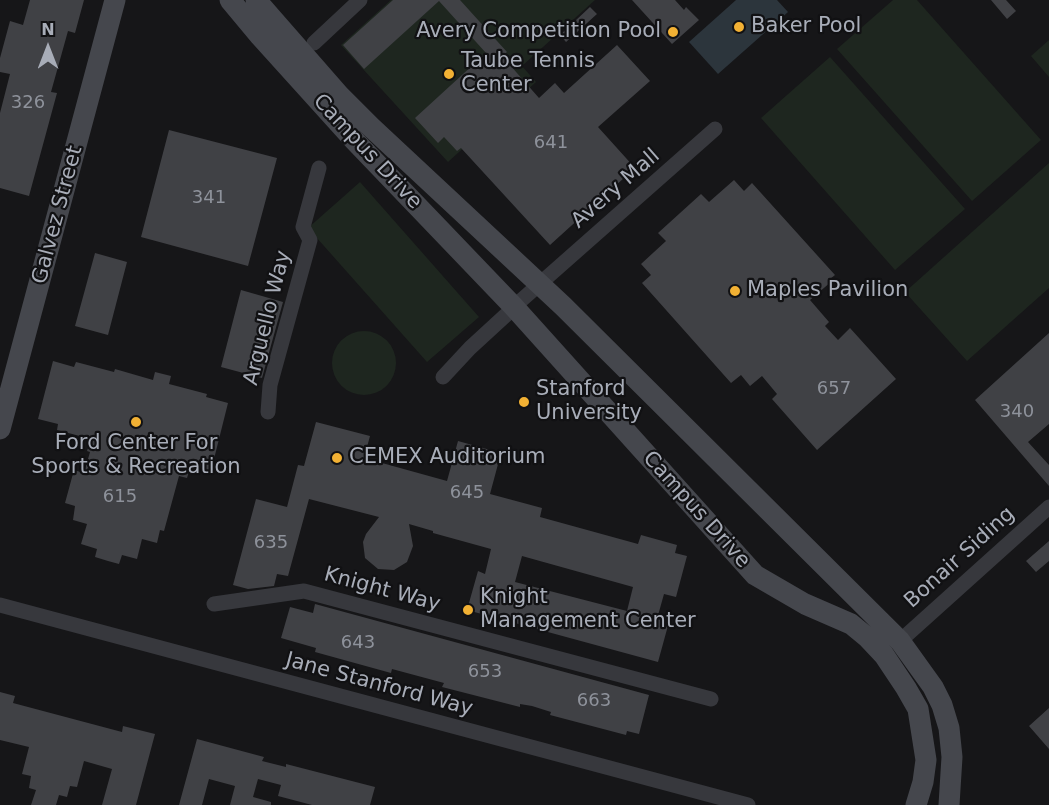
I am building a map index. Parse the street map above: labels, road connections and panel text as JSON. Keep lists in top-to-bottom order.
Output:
{
  "streets": {
    "street": [
      "Campus Drive",
      "Avery Mall",
      "Galvez Street",
      "Arguello Way",
      "Bonair Siding",
      "Knight Way",
      "Jane Stanford Way"
    ]
  },
  "crossings": [
    ["Campus Drive", "Bonair Siding"]
  ],
  "places": [
    "Baker Pool",
    "Avery Competition Pool",
    "Taube Tennis Center",
    "Maples Pavilion",
    "Stanford University",
    "Ford Center For Sports & Recreation",
    "CEMEX Auditorium",
    "Knight Management Center"
  ],
  "house_numbers": [
    "326",
    "641",
    "341",
    "657",
    "340",
    "645",
    "615",
    "635",
    "643",
    "653",
    "663"
  ],
  "north": "top"
}
